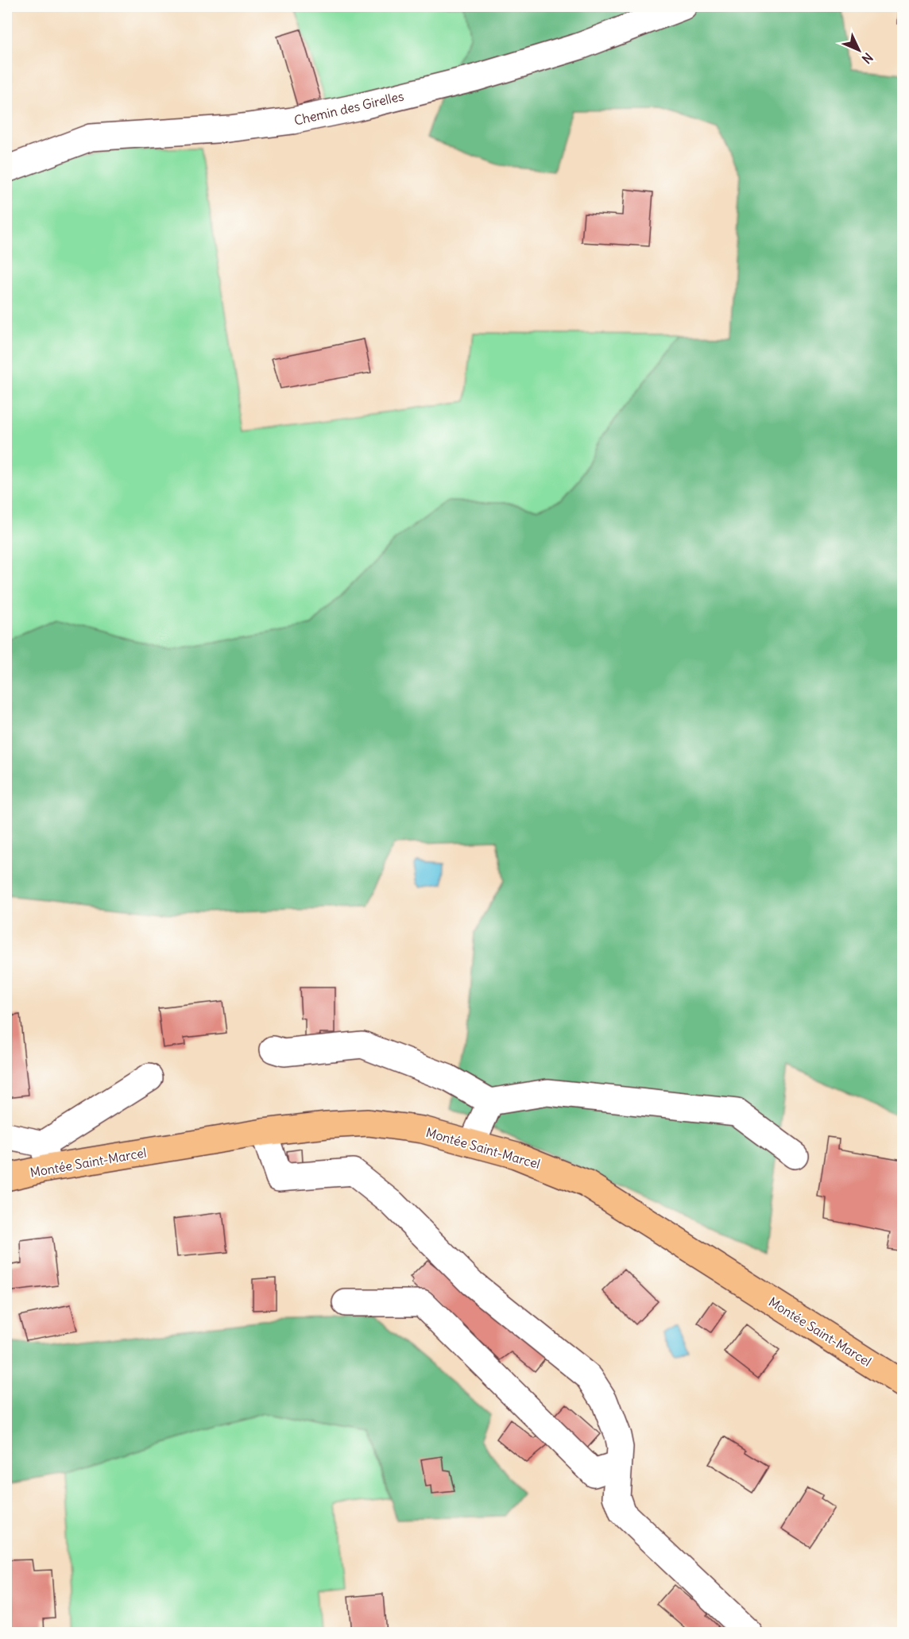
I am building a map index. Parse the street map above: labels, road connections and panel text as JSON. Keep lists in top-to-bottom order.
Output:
{
  "streets": {
    "main road": ["Montée Saint-Marcel"],
    "street": ["Chemin des Girelles"]
  },
  "north": "bottom right"
}
